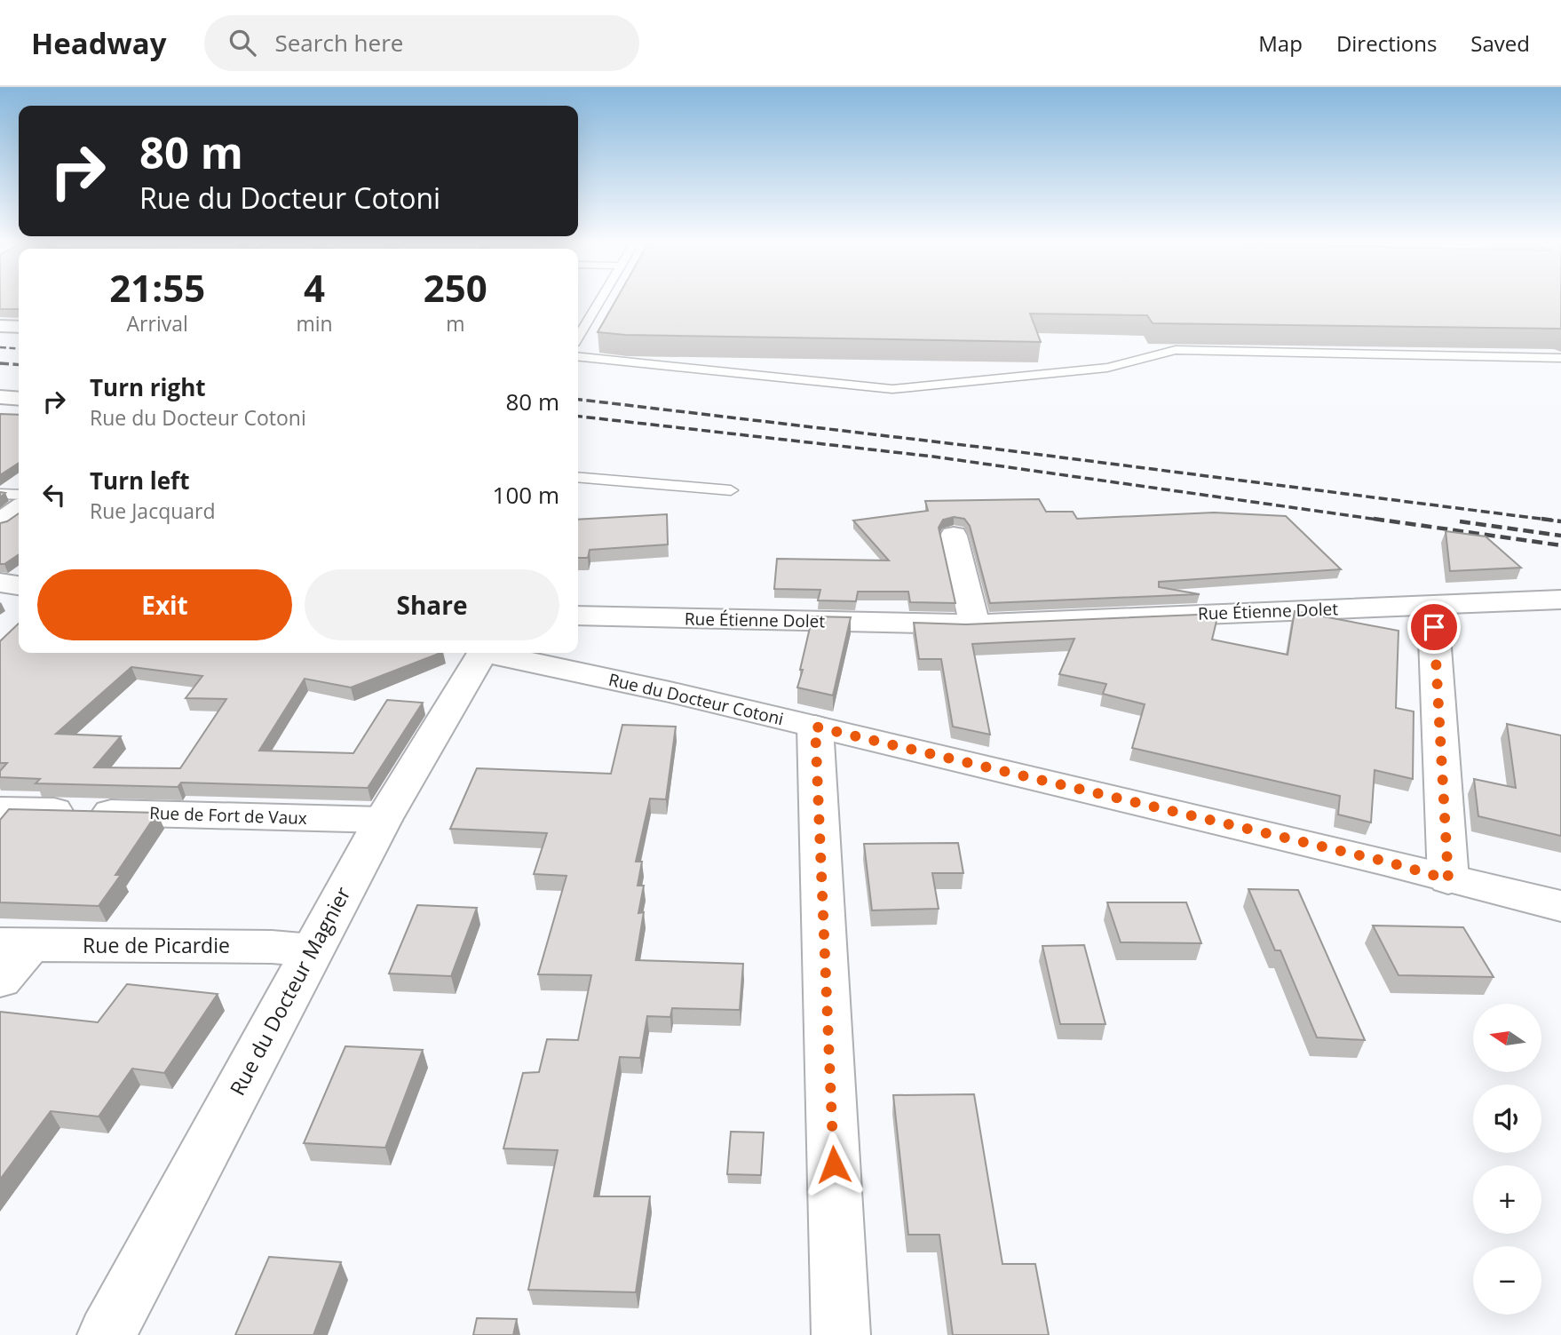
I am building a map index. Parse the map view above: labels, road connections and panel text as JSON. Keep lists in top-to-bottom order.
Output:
{
  "streets": {
    "street": [
      "Rue Étienne Dolet",
      "Rue du Docteur Cotoni",
      "Rue de Fort de Vaux",
      "Rue de Picardie",
      "Rue du Docteur Magnier"
    ]
  },
  "crossings": [
    ["Rue de Fort de Vaux", "Rue du Docteur Magnier"],
    ["Rue de Picardie", "Rue du Docteur Magnier"]
  ],
  "north": "left",
  "page": {
    "header": "Headway",
    "search": "Search here",
    "nav": ["Map", "Directions", "Saved"],
    "turn": ["80 m", "Rue du Docteur Cotoni"],
    "eta": [
      "21:55",
      "Arrival",
      "4",
      "min",
      "250",
      "m"
    ],
    "list": [
      {
        "name": "Turn right",
        "note": "Rue du Docteur Cotoni",
        "value": "80 m"
      },
      {
        "name": "Turn left",
        "note": "Rue Jacquard",
        "value": "100 m"
      }
    ],
    "buttons": ["Exit", "Share"],
    "map_buttons": ["+", "−"]
  }
}
